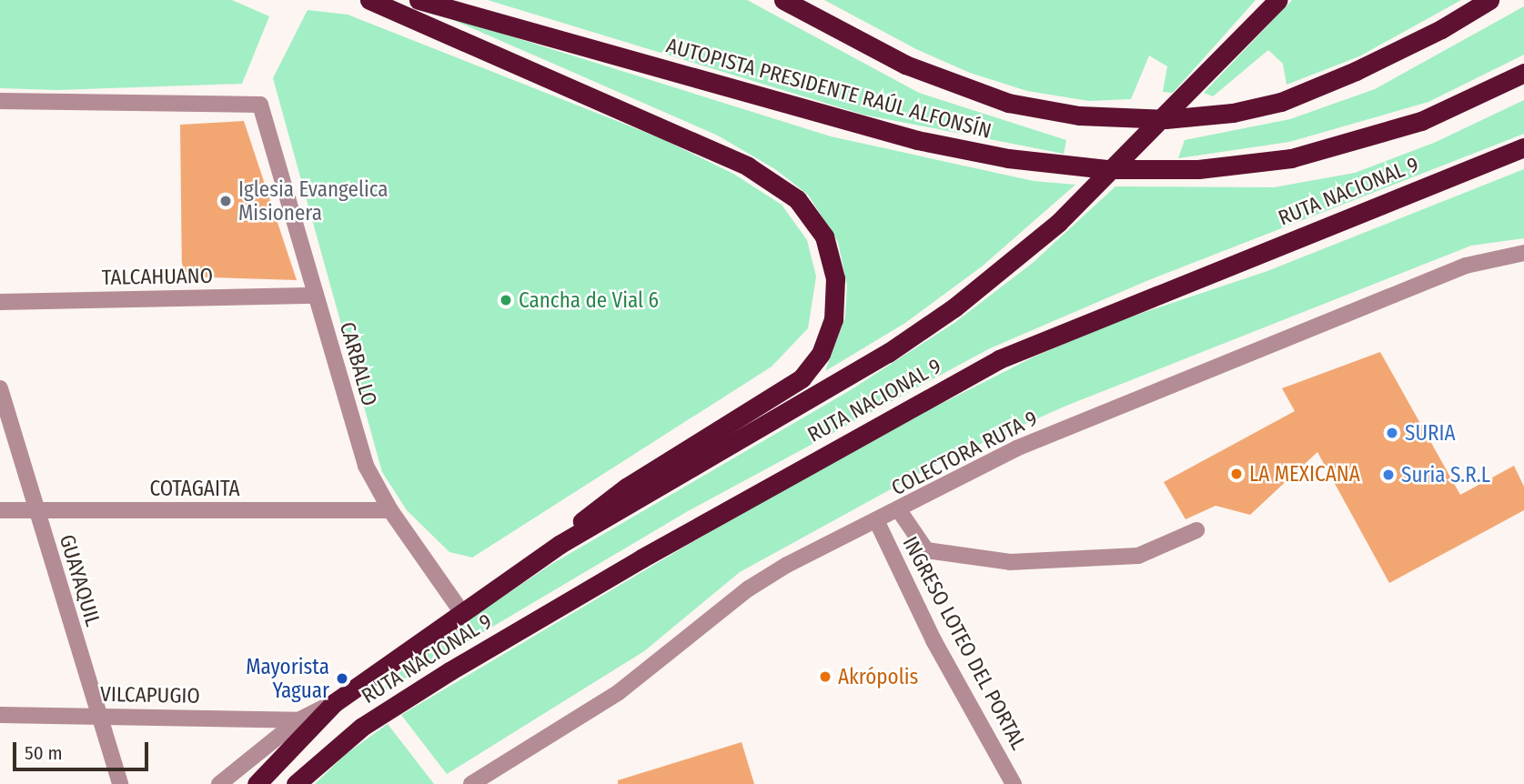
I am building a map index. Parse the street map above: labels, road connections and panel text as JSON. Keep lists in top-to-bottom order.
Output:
{
  "streets": {
    "highway": ["AUTOPISTA PRESIDENTE RAÚL ALFONSÍN", "RUTA NACIONAL 9"],
    "street": [
      "TALCAHUANO",
      "CARBALLO",
      "COLECTORA RUTA 9",
      "COTAGAITA",
      "GUAYAQUIL",
      "INGRESO LOTEO DEL PORTAL",
      "VILCAPUGIO"
    ]
  },
  "crossings": [
    ["RUTA NACIONAL 9", "CARBALLO"],
    ["TALCAHUANO", "CARBALLO"],
    ["CARBALLO", "COTAGAITA"],
    ["COLECTORA RUTA 9", "INGRESO LOTEO DEL PORTAL"],
    ["COTAGAITA", "GUAYAQUIL"],
    ["GUAYAQUIL", "VILCAPUGIO"]
  ],
  "places": [
    "Iglesia Evangelica Misionera",
    "Cancha de Vial 6",
    "SURIA",
    "LA MEXICANA",
    "Suria S.R.L",
    "Akrópolis",
    "Mayorista Yaguar"
  ],
  "scale_bar": "50 m"
}
